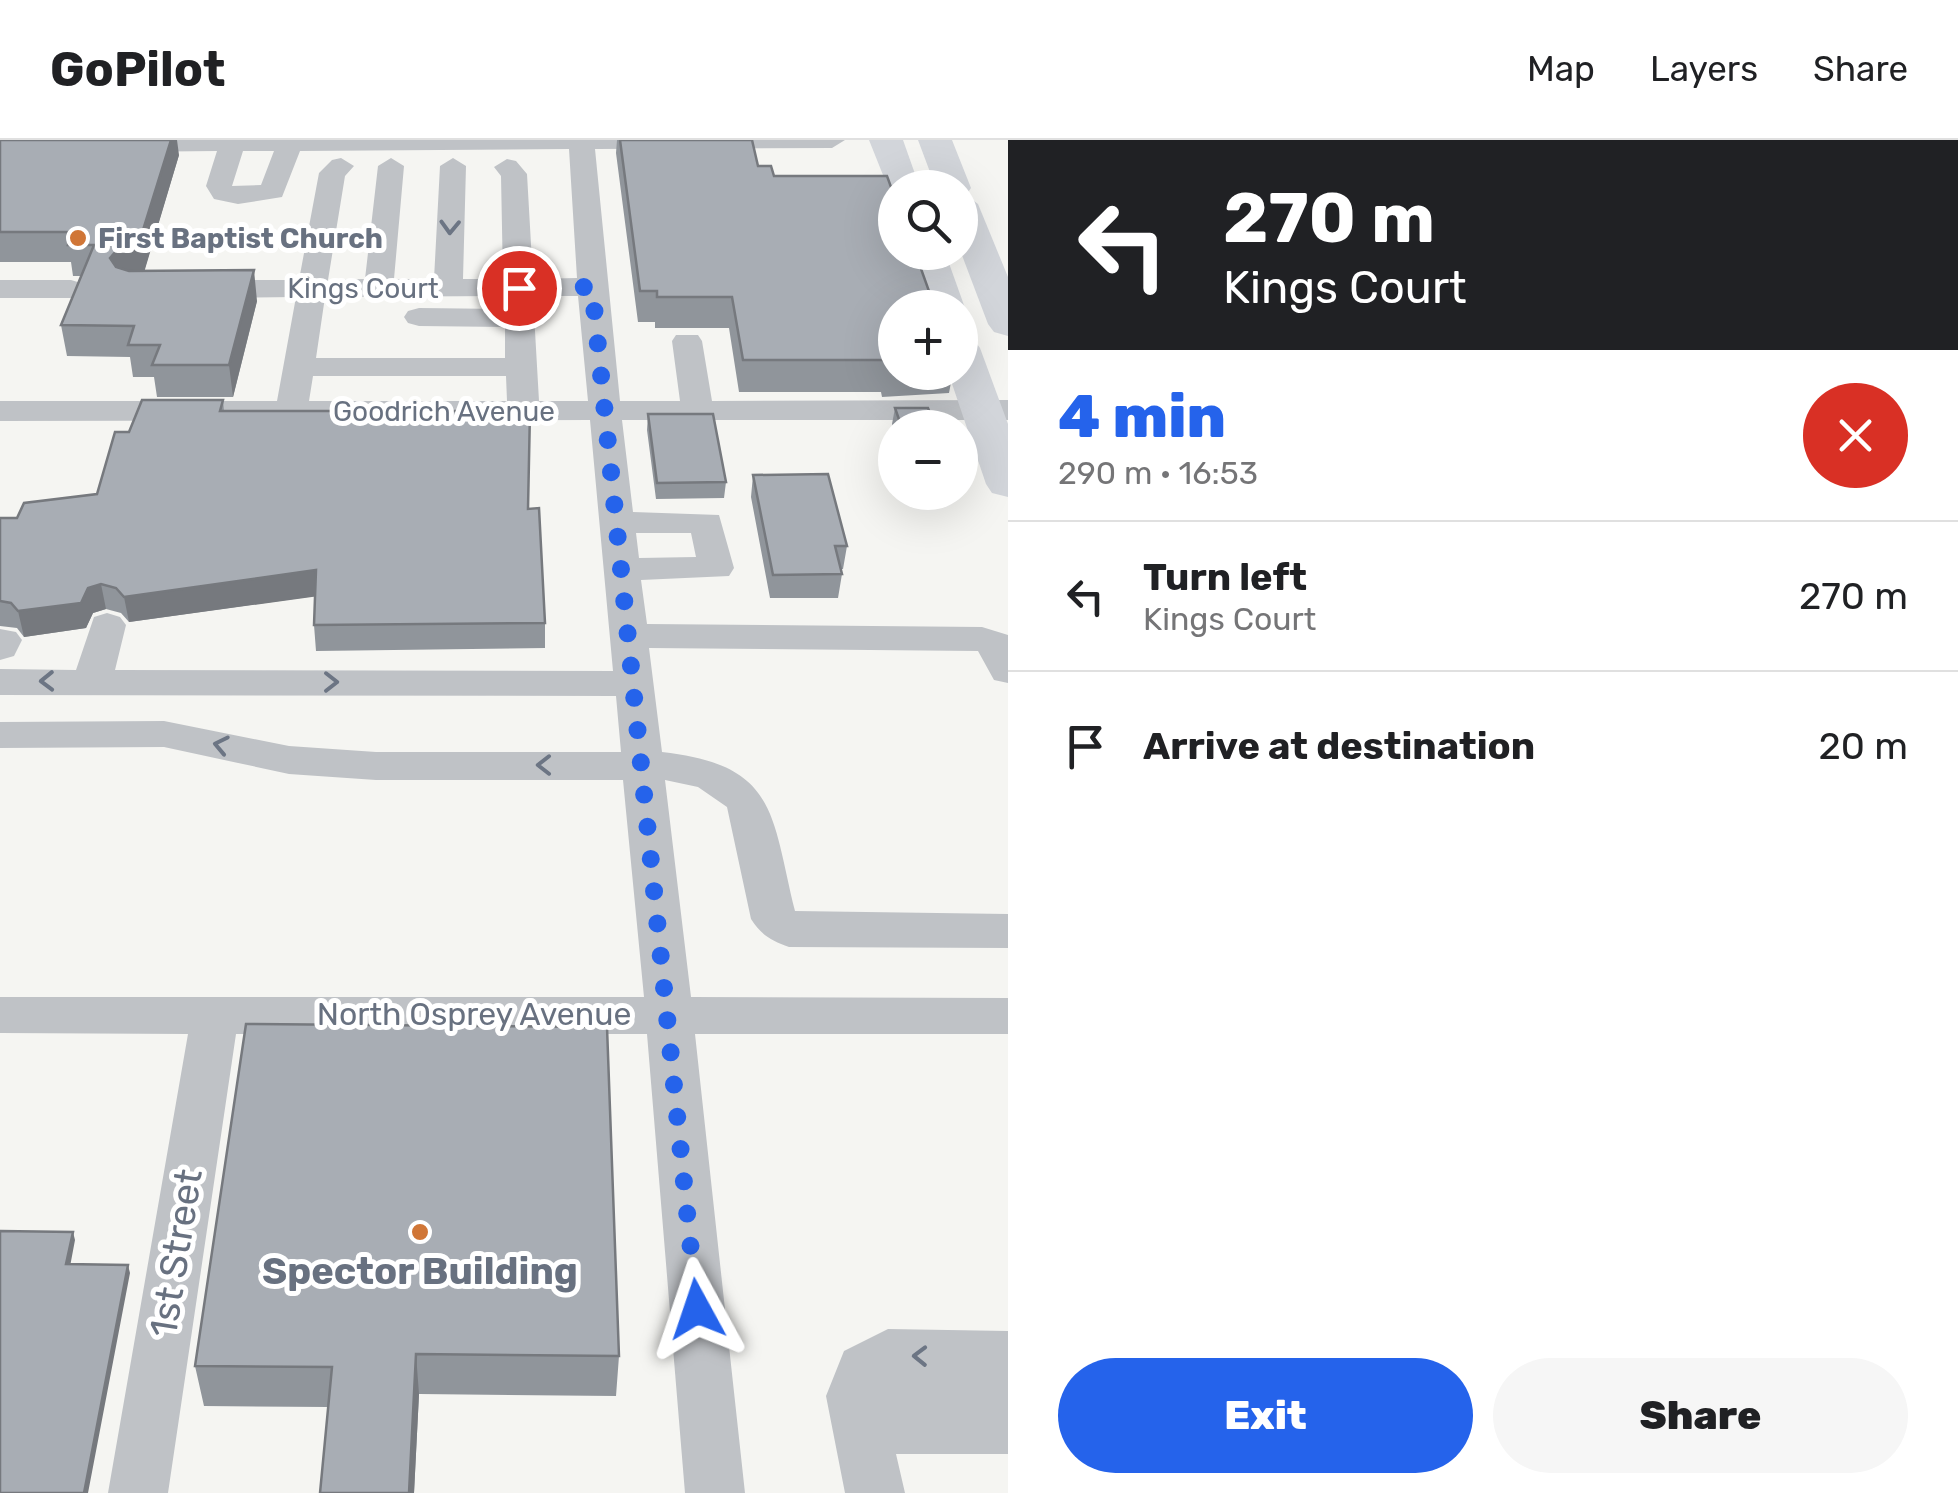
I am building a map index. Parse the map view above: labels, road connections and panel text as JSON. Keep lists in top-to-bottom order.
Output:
{
  "streets": {
    "street": [
      "Kings Court",
      "Goodrich Avenue",
      "North Osprey Avenue",
      "1st Street"
    ]
  },
  "crossings": [
    ["North Osprey Avenue", "1st Street"]
  ],
  "places": ["First Baptist Church", "Spector Building"],
  "page": {
    "header": "GoPilot",
    "nav": ["Map", "Layers", "Share"],
    "turn": ["270 m", "Kings Court"],
    "map_buttons": ["+", "−"],
    "heading": ["4 min", "290 m · 16:53"],
    "list": [
      {
        "name": "Turn left",
        "note": "Kings Court",
        "value": "270 m"
      },
      {
        "name": "Arrive at destination",
        "value": "20 m"
      }
    ],
    "buttons": ["Exit", "Share"]
  }
}
